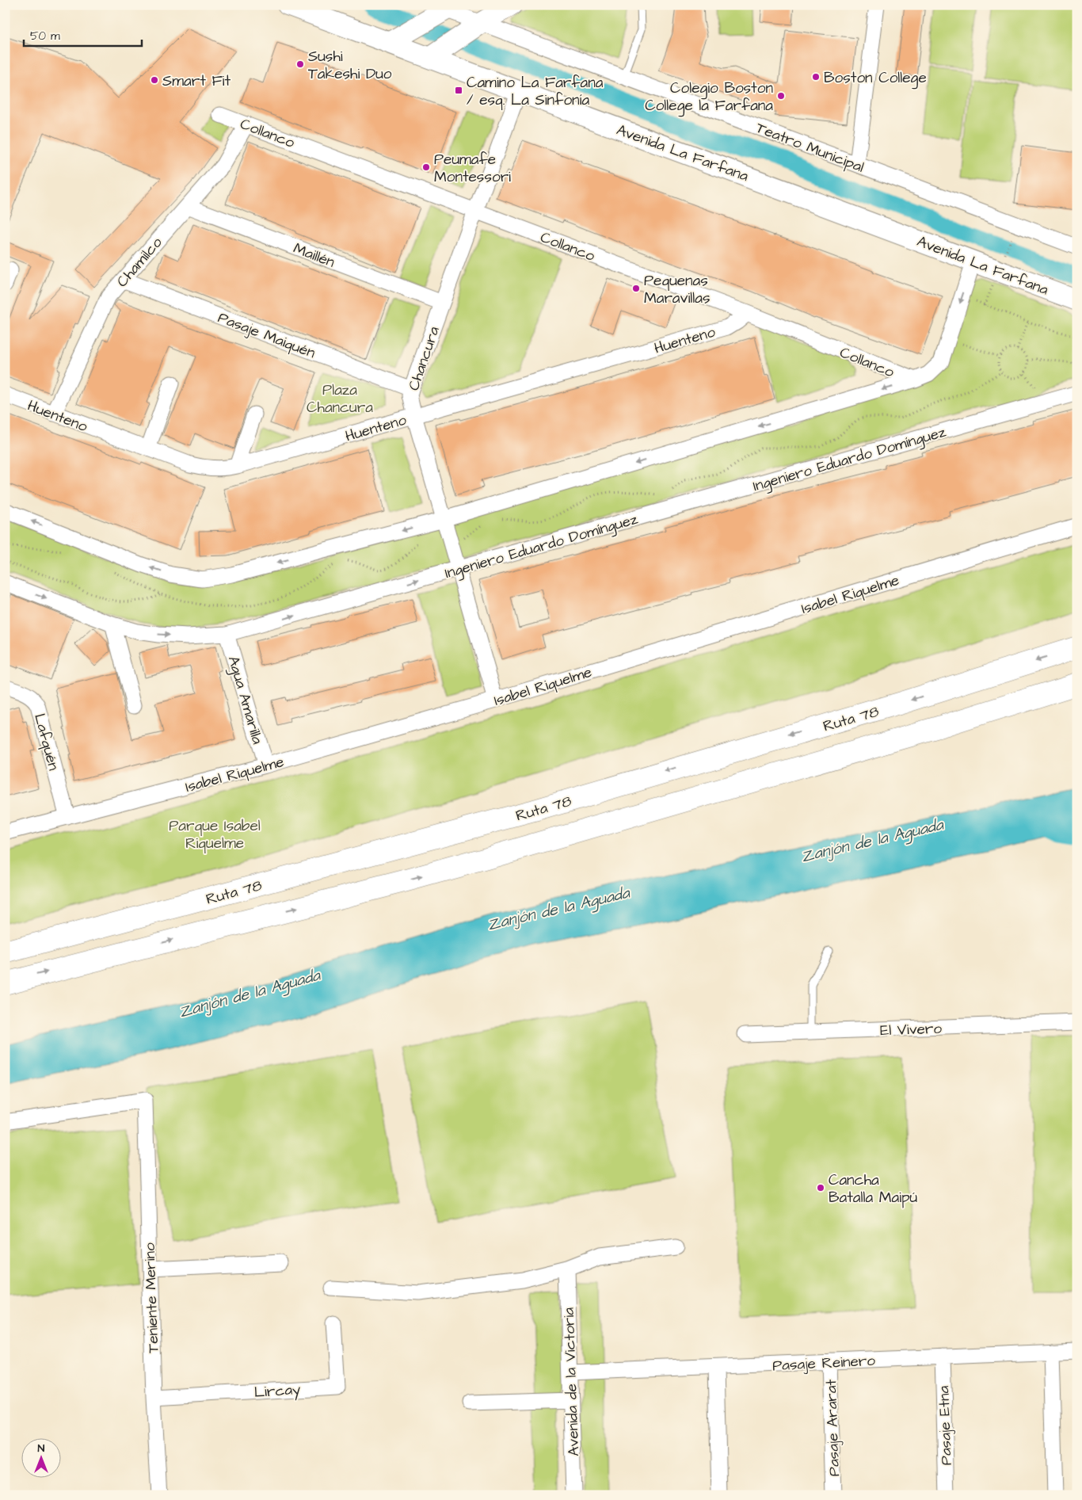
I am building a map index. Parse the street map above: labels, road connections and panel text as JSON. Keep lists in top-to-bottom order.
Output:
{
  "streets": {
    "highway": ["Ruta 78"],
    "street": [
      "Collanco",
      "Teatro Municipal",
      "Avenida La Farfana",
      "Maillén",
      "Chamilco",
      "Pasaje Maiquén",
      "Huenteno",
      "Chancura",
      "Ingeniero Eduardo Domínguez",
      "Isabel Riquelme",
      "Agua Amarilla",
      "Lafquén",
      "El Vivero",
      "Teniente Merino",
      "Pasaje Reinero",
      "Avenida de la Victoria",
      "Lircay",
      "Pasaje Etna",
      "Pasaje Ararat"
    ]
  },
  "crossings": [
    ["Collanco", "Chamilco"],
    ["Collanco", "Huenteno"],
    ["Collanco", "Chancura"],
    ["Avenida La Farfana", "Chancura"],
    ["Maillén", "Chamilco"],
    ["Maillén", "Chancura"],
    ["Chamilco", "Pasaje Maiquén"],
    ["Chamilco", "Huenteno"],
    ["Pasaje Maiquén", "Chancura"],
    ["Huenteno", "Chancura"],
    ["Chancura", "Ingeniero Eduardo Domínguez"],
    ["Chancura", "Isabel Riquelme"],
    ["Ingeniero Eduardo Domínguez", "Agua Amarilla"],
    ["Isabel Riquelme", "Agua Amarilla"],
    ["Isabel Riquelme", "Lafquén"],
    ["Teniente Merino", "Lircay"],
    ["Pasaje Reinero", "Avenida de la Victoria"],
    ["Pasaje Reinero", "Pasaje Etna"],
    ["Pasaje Reinero", "Pasaje Ararat"]
  ],
  "water": ["Zanjón de la Aguada"],
  "parks": ["Plaza Chancura", "Parque Isabel Riquelme"],
  "places": {
    "other": [
      "Sushi Takeshi Duo",
      "Boston College",
      "Smart Fit",
      "Colegio Boston College la Farfana",
      "Peumafe Montessori",
      "Pequenas Maravillas",
      "Cancha Batalla Maipú"
    ],
    "transit": ["Camino La Farfana / esq. La Sinfonía"]
  },
  "scale_bar": "50 m",
  "north": "top"
}
